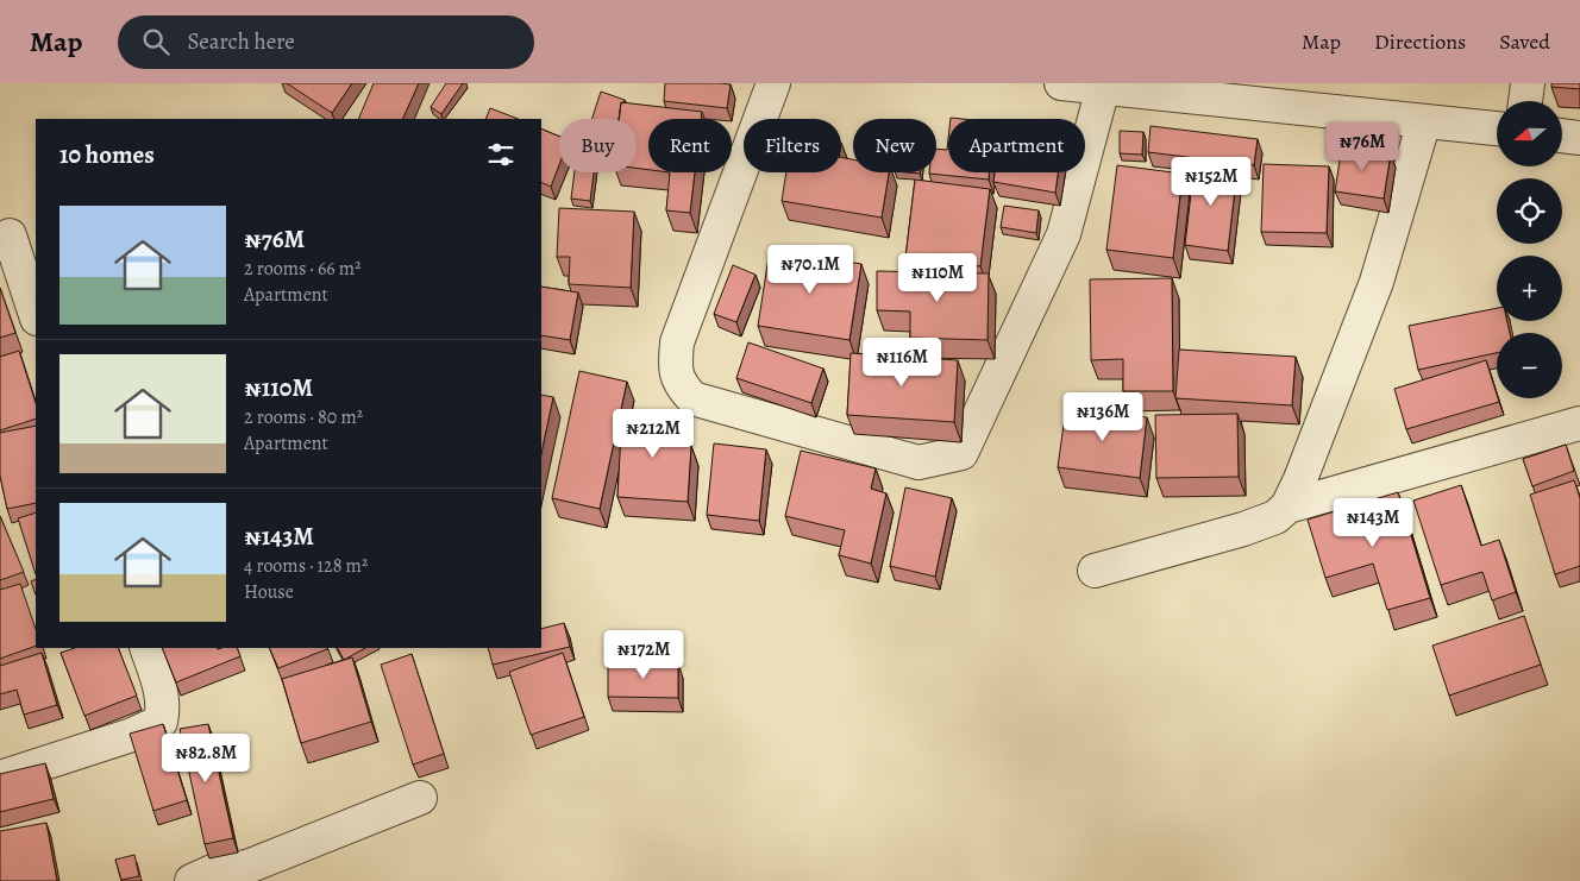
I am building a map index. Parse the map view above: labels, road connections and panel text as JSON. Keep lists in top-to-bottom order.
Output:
{
  "north": "left",
  "page": {
    "header": "Map",
    "search": "Search here",
    "nav": ["Map", "Directions", "Saved"],
    "map_buttons": ["+", "−"],
    "chip": [
      "Buy",
      "Rent",
      "Filters",
      "New",
      "Apartment"
    ],
    "heading": "10 homes",
    "price": [
      "₦76M",
      "₦152M",
      "₦70.1M",
      "₦110M",
      "₦116M",
      "₦136M",
      "₦212M",
      "₦143M",
      "₦172M",
      "₦82.8M"
    ],
    "list": [
      {
        "name": "₦76M",
        "note": "2 rooms · 66 m² · Apartment"
      },
      {
        "name": "₦110M",
        "note": "2 rooms · 80 m² · Apartment"
      },
      {
        "name": "₦143M",
        "note": "4 rooms · 128 m² · House"
      }
    ]
  }
}
